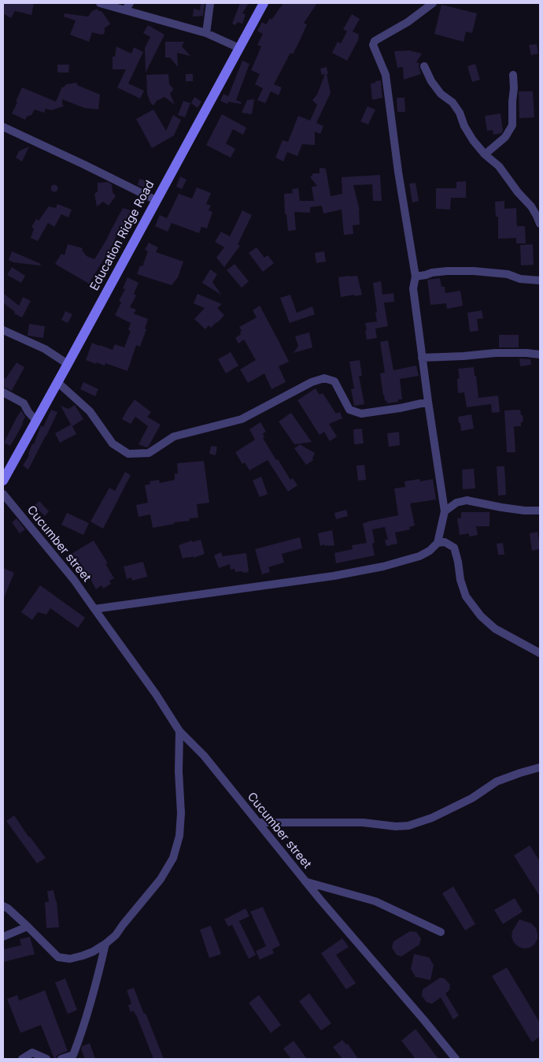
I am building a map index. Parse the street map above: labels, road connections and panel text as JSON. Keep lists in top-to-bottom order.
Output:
{
  "streets": {
    "main road": ["Education Ridge Road"],
    "street": ["Cucumber street"]
  }
}
